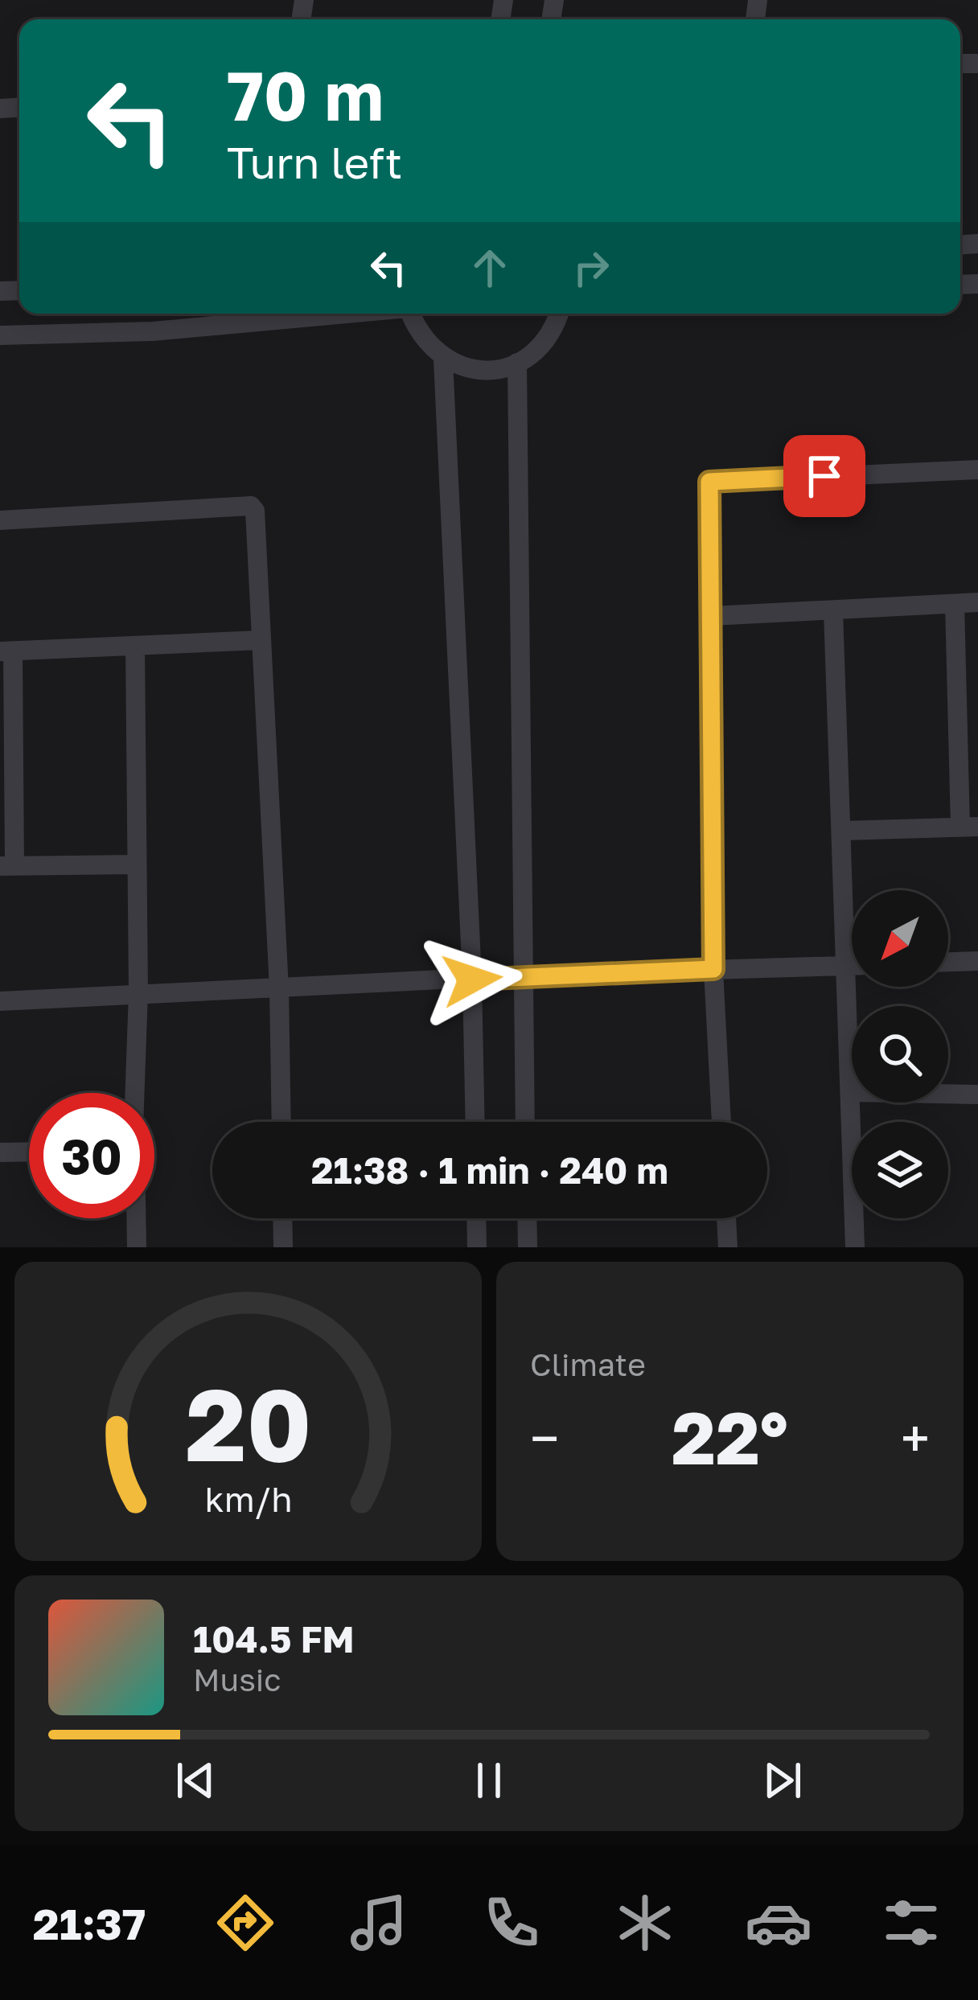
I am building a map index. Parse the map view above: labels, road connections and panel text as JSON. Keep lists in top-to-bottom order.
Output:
{
  "north": "bottom left",
  "page": {
    "turn": ["70 m", "Turn left"],
    "limit": "30",
    "trip": "21:38 · 1 min · 240 m",
    "tile": "Climate",
    "heat": ["−", "22°", "+"],
    "song": ["104.5 FM", "Music"],
    "tabs": "21:37",
    "gauge": ["20", "km/h"]
  }
}
